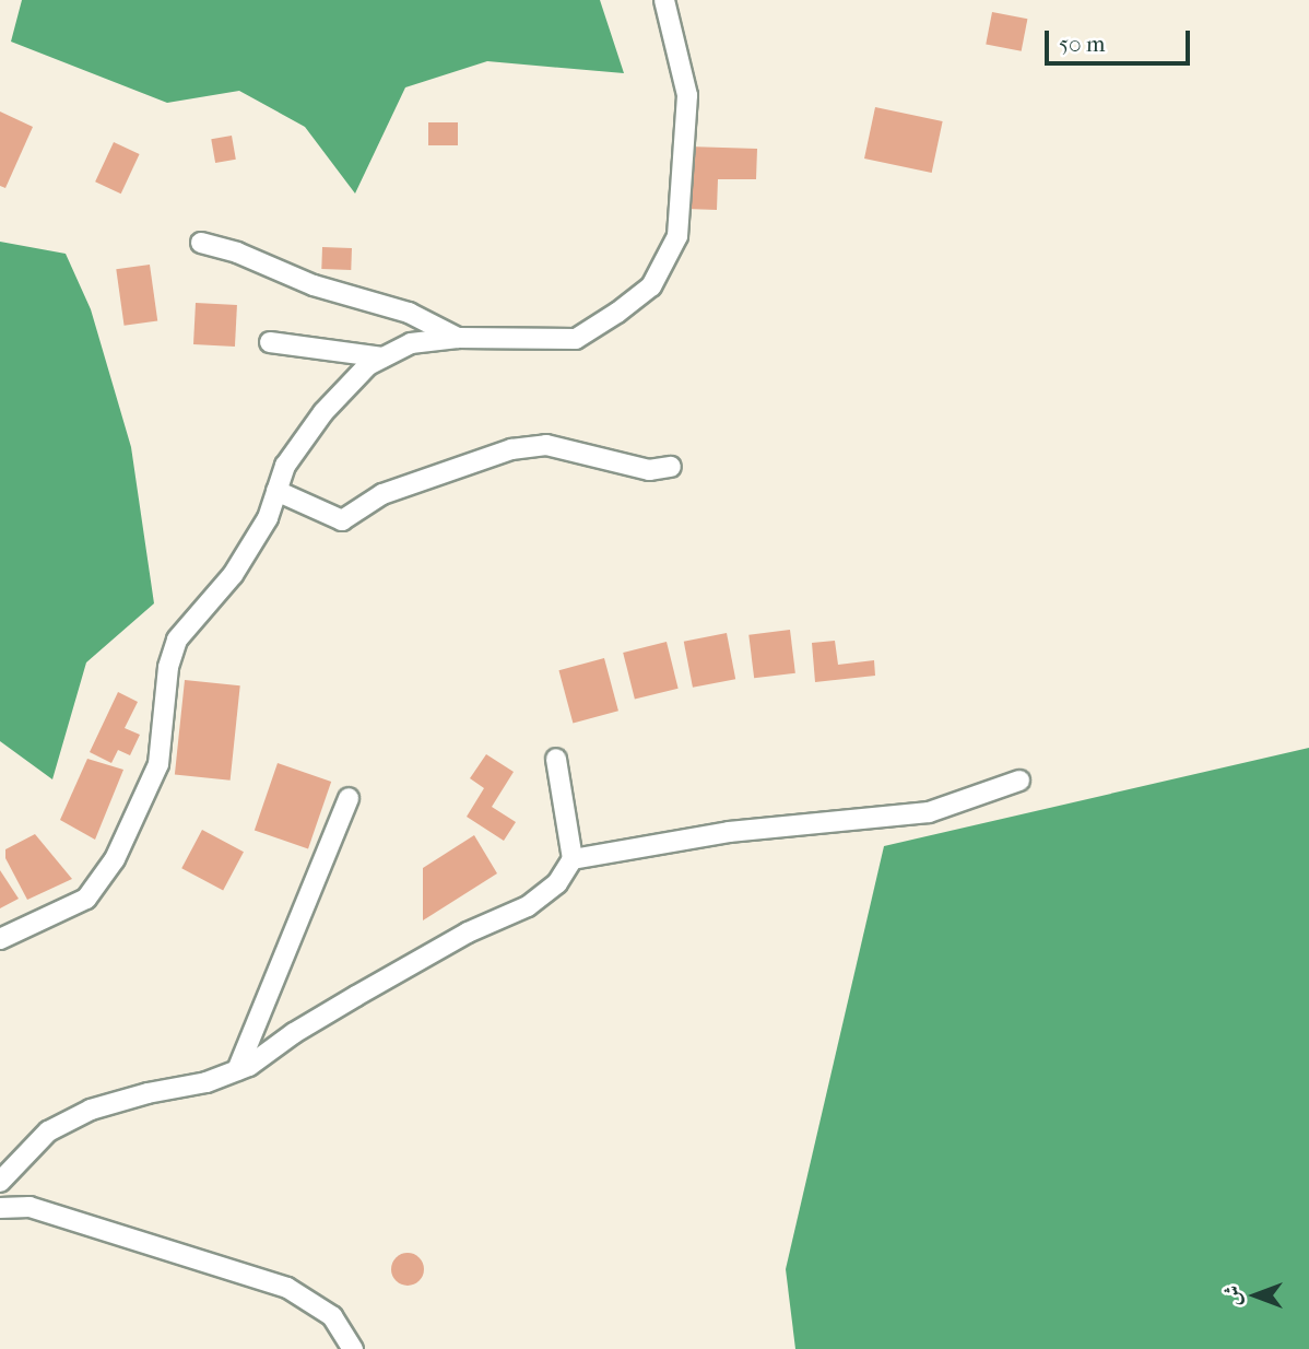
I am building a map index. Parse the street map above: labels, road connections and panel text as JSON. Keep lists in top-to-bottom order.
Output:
{
  "scale_bar": "50 m",
  "north": "left"
}
